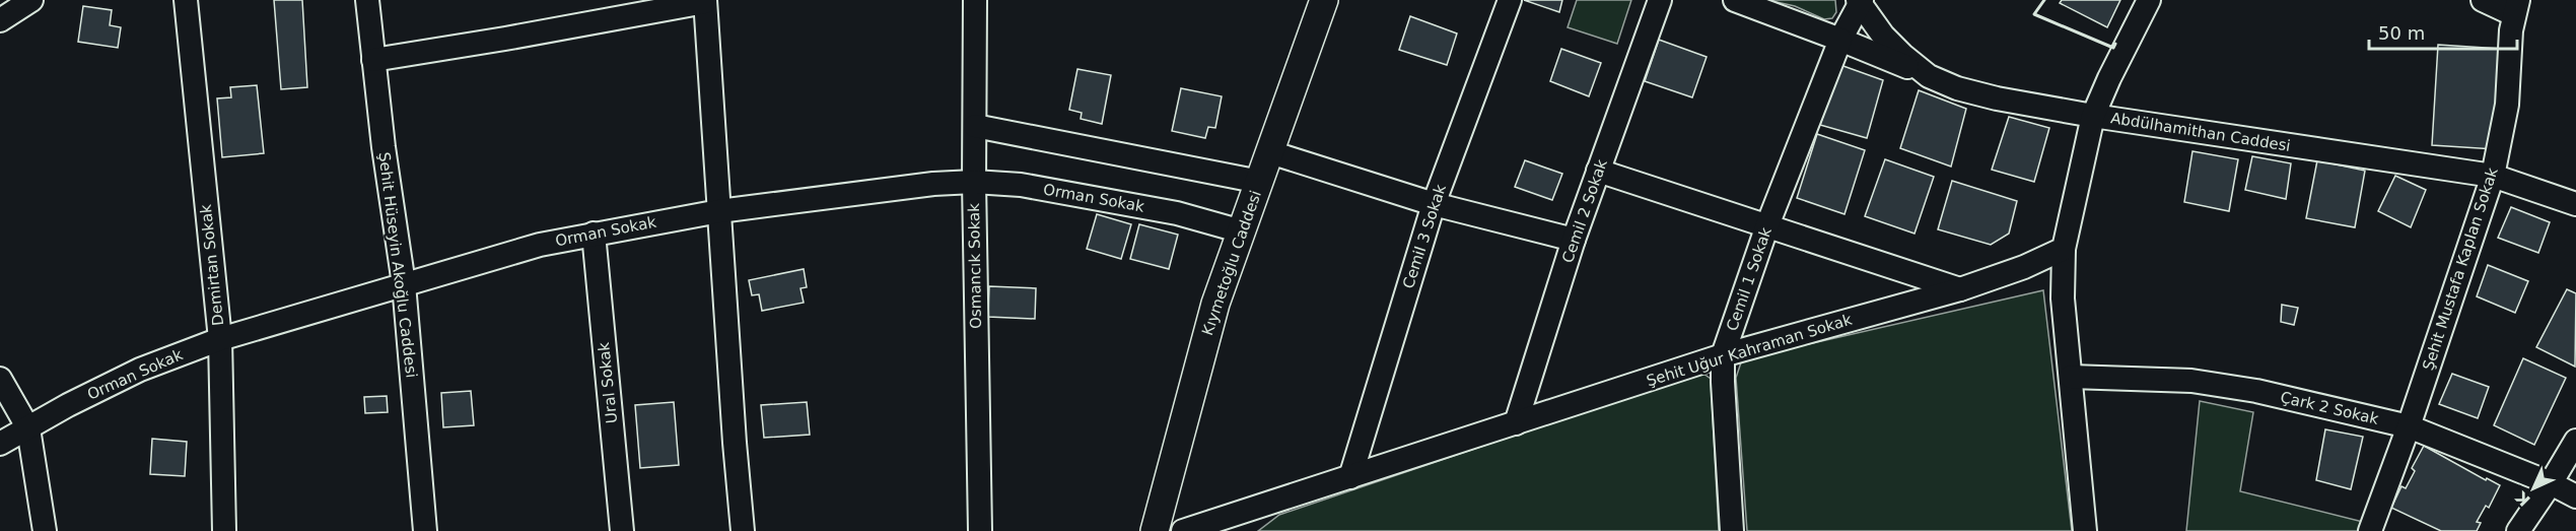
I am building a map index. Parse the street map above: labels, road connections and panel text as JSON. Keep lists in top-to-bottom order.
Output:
{
  "streets": {
    "main road": ["Kıymetoğlu Caddesi"],
    "street": [
      "Abdülhamithan Caddesi",
      "Orman Sokak",
      "Cemil 2 Sokak",
      "Cemil 3 Sokak",
      "Demirtan Sokak",
      "Şehit Hüseyin Akoğlu Caddesi",
      "Osmancık Sokak",
      "Şehit Mustafa Kaplan Sokak",
      "Cemil 1 Sokak",
      "Şehit Uğur Kahraman Sokak",
      "Ural Sokak",
      "Çark 2 Sokak"
    ]
  },
  "crossings": [
    ["Abdülhamithan Caddesi", "Şehit Mustafa Kaplan Sokak"],
    ["Abdülhamithan Caddesi", "Cemil 1 Sokak"],
    ["Orman Sokak", "Kıymetoğlu Caddesi"],
    ["Orman Sokak", "Demirtan Sokak"],
    ["Orman Sokak", "Şehit Hüseyin Akoğlu Caddesi"],
    ["Orman Sokak", "Osmancık Sokak"],
    ["Orman Sokak", "Ural Sokak"],
    ["Cemil 2 Sokak", "Şehit Uğur Kahraman Sokak"],
    ["Cemil 3 Sokak", "Şehit Uğur Kahraman Sokak"],
    ["Şehit Mustafa Kaplan Sokak", "Çark 2 Sokak"],
    ["Cemil 1 Sokak", "Şehit Uğur Kahraman Sokak"]
  ],
  "scale_bar": "50 m",
  "north": "bottom left"
}
